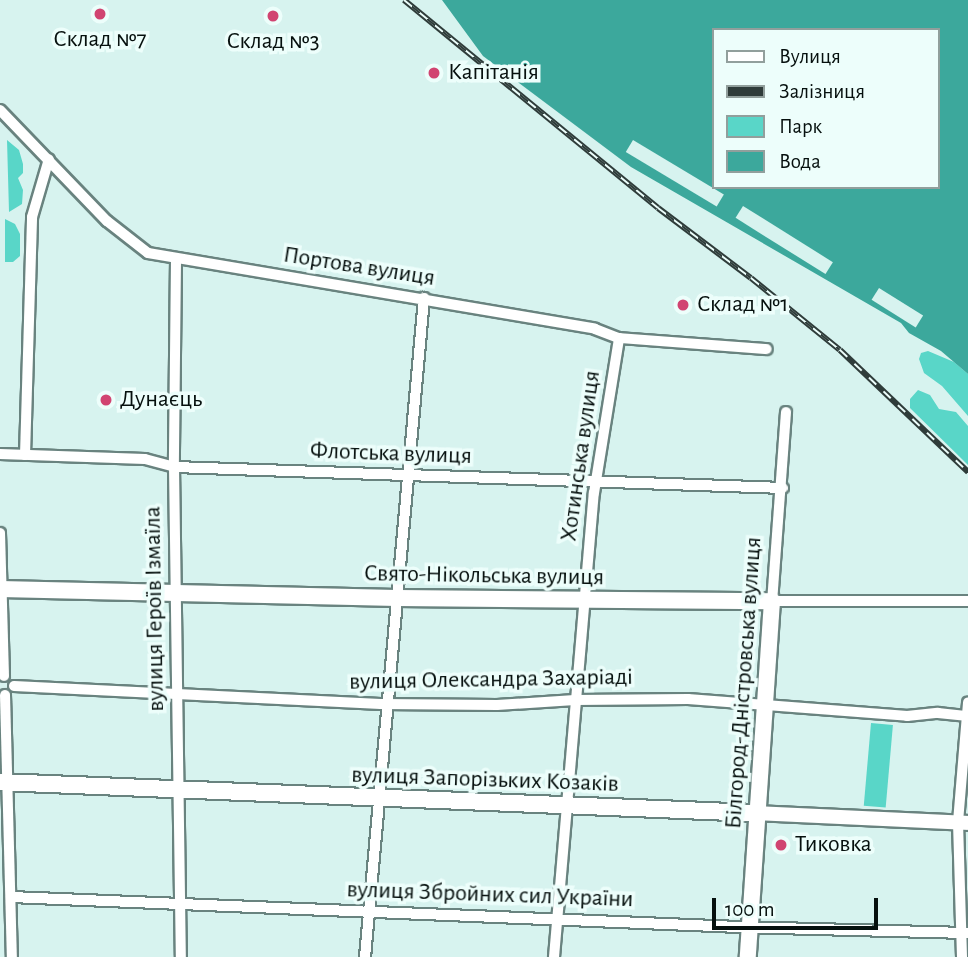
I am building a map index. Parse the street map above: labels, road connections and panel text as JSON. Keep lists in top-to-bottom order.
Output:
{
  "streets": {
    "main road": ["Свято-Нікольська вулиця", "Білгород-Дністровська вулиця", "вулиця Запорізьких Козаків"],
    "street": [
      "Портова вулиця",
      "Флотська вулиця",
      "Хотинська вулиця",
      "вулиця Героїв Ізмаїла",
      "вулиця Олександра Захаріаді",
      "вулиця Збройних сил України"
    ]
  },
  "crossings": [
    ["Портова вулиця", "Хотинська вулиця"],
    ["Портова вулиця", "вулиця Героїв Ізмаїла"],
    ["Флотська вулиця", "Хотинська вулиця"],
    ["Флотська вулиця", "вулиця Героїв Ізмаїла"],
    ["Флотська вулиця", "Білгород-Дністровська вулиця"],
    ["Хотинська вулиця", "Свято-Нікольська вулиця"],
    ["Хотинська вулиця", "вулиця Олександра Захаріаді"],
    ["Хотинська вулиця", "вулиця Запорізьких Козаків"],
    ["Хотинська вулиця", "вулиця Збройних сил України"],
    ["Свято-Нікольська вулиця", "вулиця Героїв Ізмаїла"],
    ["Свято-Нікольська вулиця", "Білгород-Дністровська вулиця"],
    ["вулиця Героїв Ізмаїла", "вулиця Олександра Захаріаді"],
    ["вулиця Героїв Ізмаїла", "вулиця Запорізьких Козаків"],
    ["вулиця Героїв Ізмаїла", "вулиця Збройних сил України"],
    ["вулиця Олександра Захаріаді", "Білгород-Дністровська вулиця"],
    ["Білгород-Дністровська вулиця", "вулиця Запорізьких Козаків"],
    ["Білгород-Дністровська вулиця", "вулиця Збройних сил України"]
  ],
  "places": [
    "Склад №7",
    "Склад №3",
    "Капітанія",
    "Склад №1",
    "Дунаєць",
    "Тиковка"
  ],
  "legend": [
    "Вулиця",
    "Залізниця",
    "Парк",
    "Вода"
  ],
  "scale_bar": "100 m"
}
